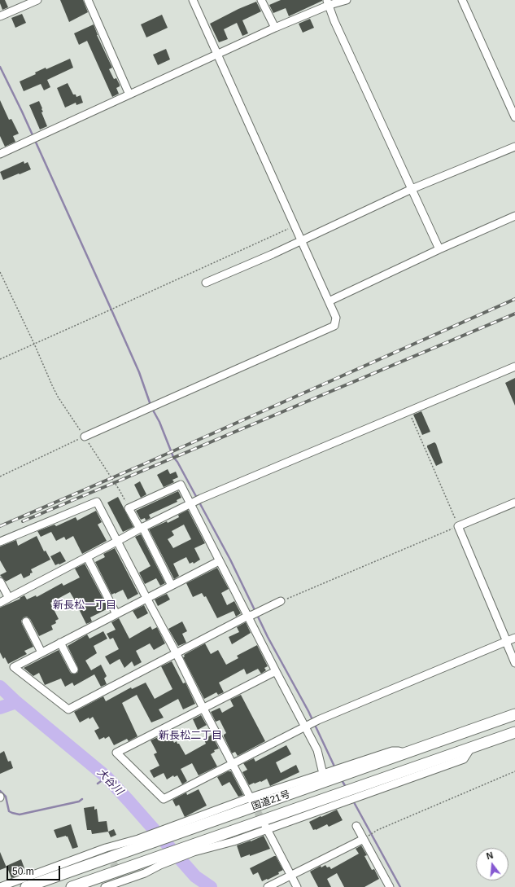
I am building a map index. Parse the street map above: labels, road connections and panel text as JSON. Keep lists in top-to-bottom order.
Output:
{
  "streets": {
    "highway": ["国道21号"]
  },
  "districts": ["新長松一丁目", "新長松二丁目"],
  "water": ["大谷川"],
  "scale_bar": "50 m",
  "north": "top"
}
